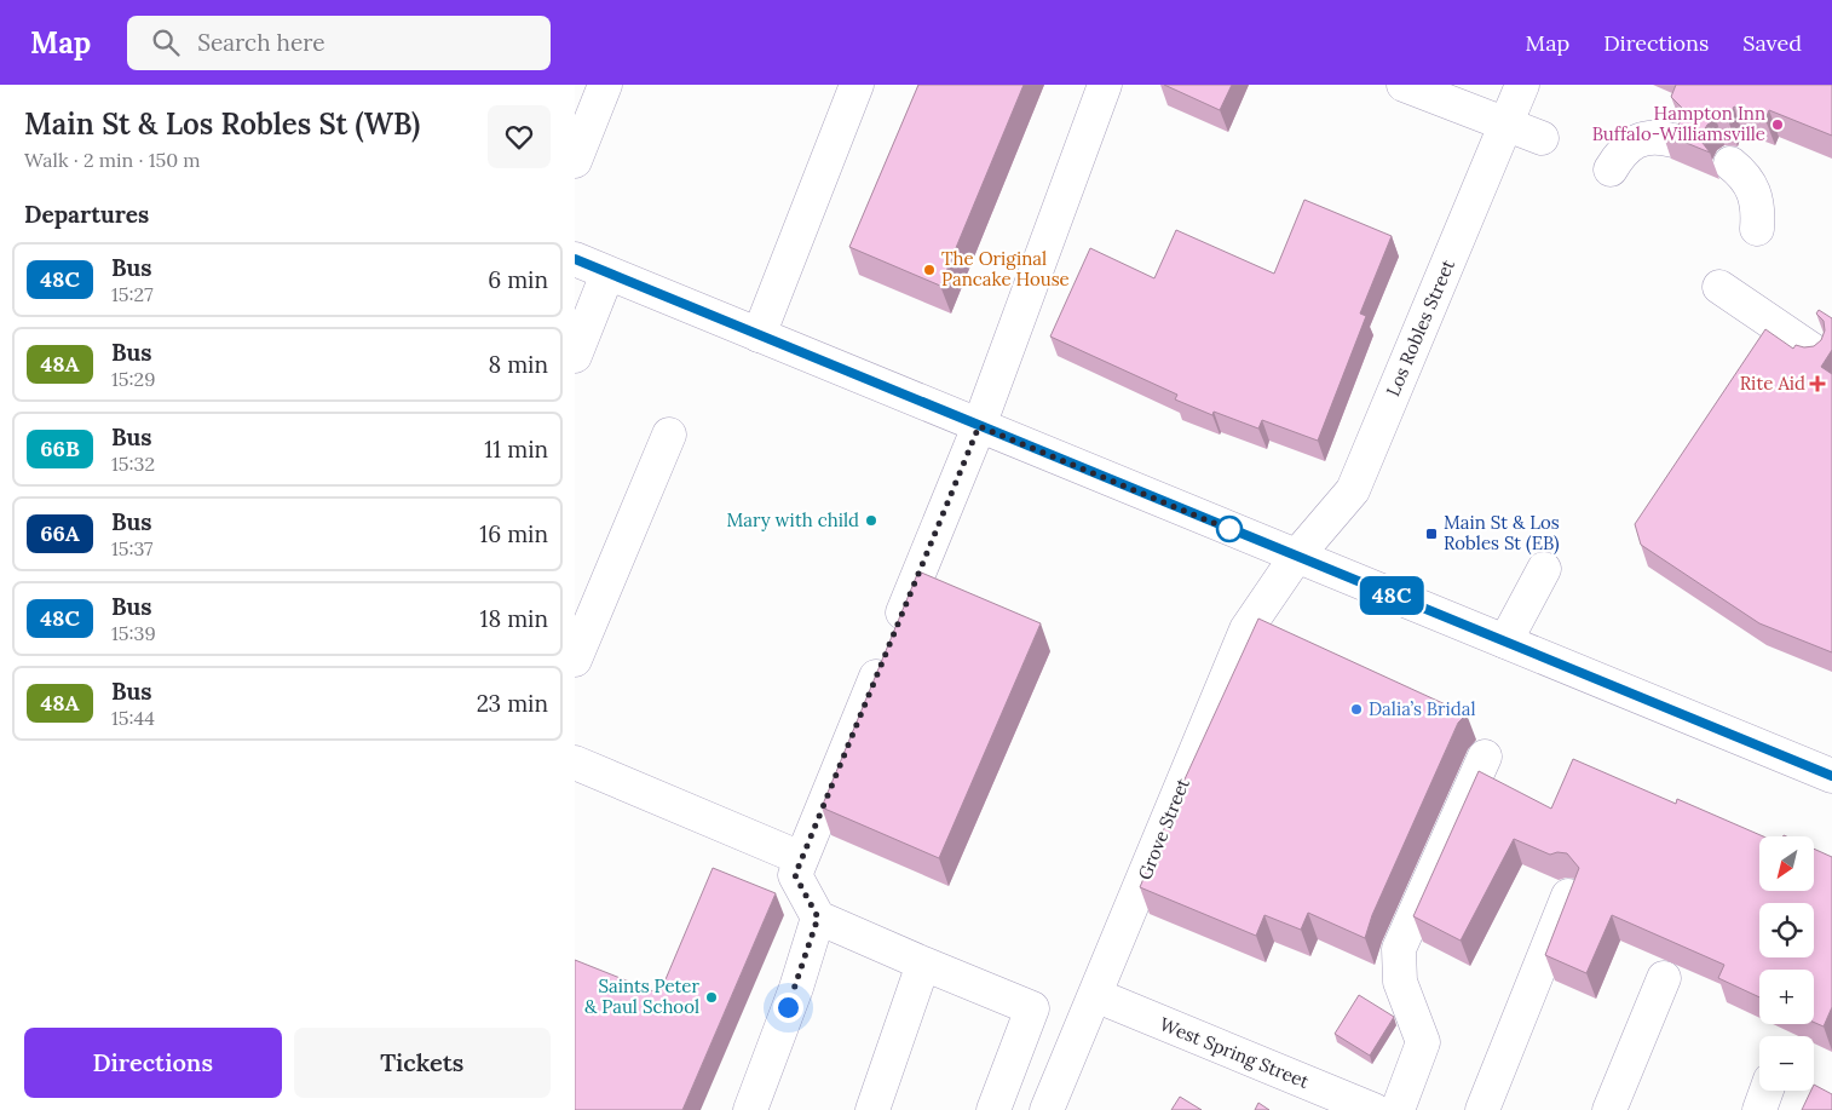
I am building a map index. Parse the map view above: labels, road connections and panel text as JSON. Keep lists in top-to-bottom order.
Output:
{
  "streets": {
    "street": ["Los Robles Street", "Grove Street", "West Spring Street"]
  },
  "crossings": [
    ["Los Robles Street", "Grove Street"],
    ["Grove Street", "West Spring Street"]
  ],
  "places": {
    "other": [
      "Hampton Inn Buffalo-Williamsville",
      "The Original Pancake House",
      "Mary with child",
      "Dalia’s Bridal",
      "Saints Peter & Paul School"
    ],
    "health": ["Rite Aid"],
    "transit": ["Main St & Los Robles St (EB)"]
  },
  "lines": ["bus line 48C"],
  "north": "bottom left",
  "page": {
    "header": "Map",
    "search": "Search here",
    "nav": ["Map", "Directions", "Saved"],
    "heading": [
      ["Main St & Los Robles St (WB)", "Walk · 2 min · 150 m"],
      "Departures"
    ],
    "on_map": "48C",
    "list": [
      {
        "mark": "48C",
        "name": "Bus",
        "note": "15:27",
        "value": "6 min"
      },
      {
        "mark": "48A",
        "name": "Bus",
        "note": "15:29",
        "value": "8 min"
      },
      {
        "mark": "66B",
        "name": "Bus",
        "note": "15:32",
        "value": "11 min"
      },
      {
        "mark": "66A",
        "name": "Bus",
        "note": "15:37",
        "value": "16 min"
      },
      {
        "mark": "48C",
        "name": "Bus",
        "note": "15:39",
        "value": "18 min"
      },
      {
        "mark": "48A",
        "name": "Bus",
        "note": "15:44",
        "value": "23 min"
      }
    ],
    "map_buttons": ["+", "−"],
    "buttons": ["Directions", "Tickets"]
  }
}
